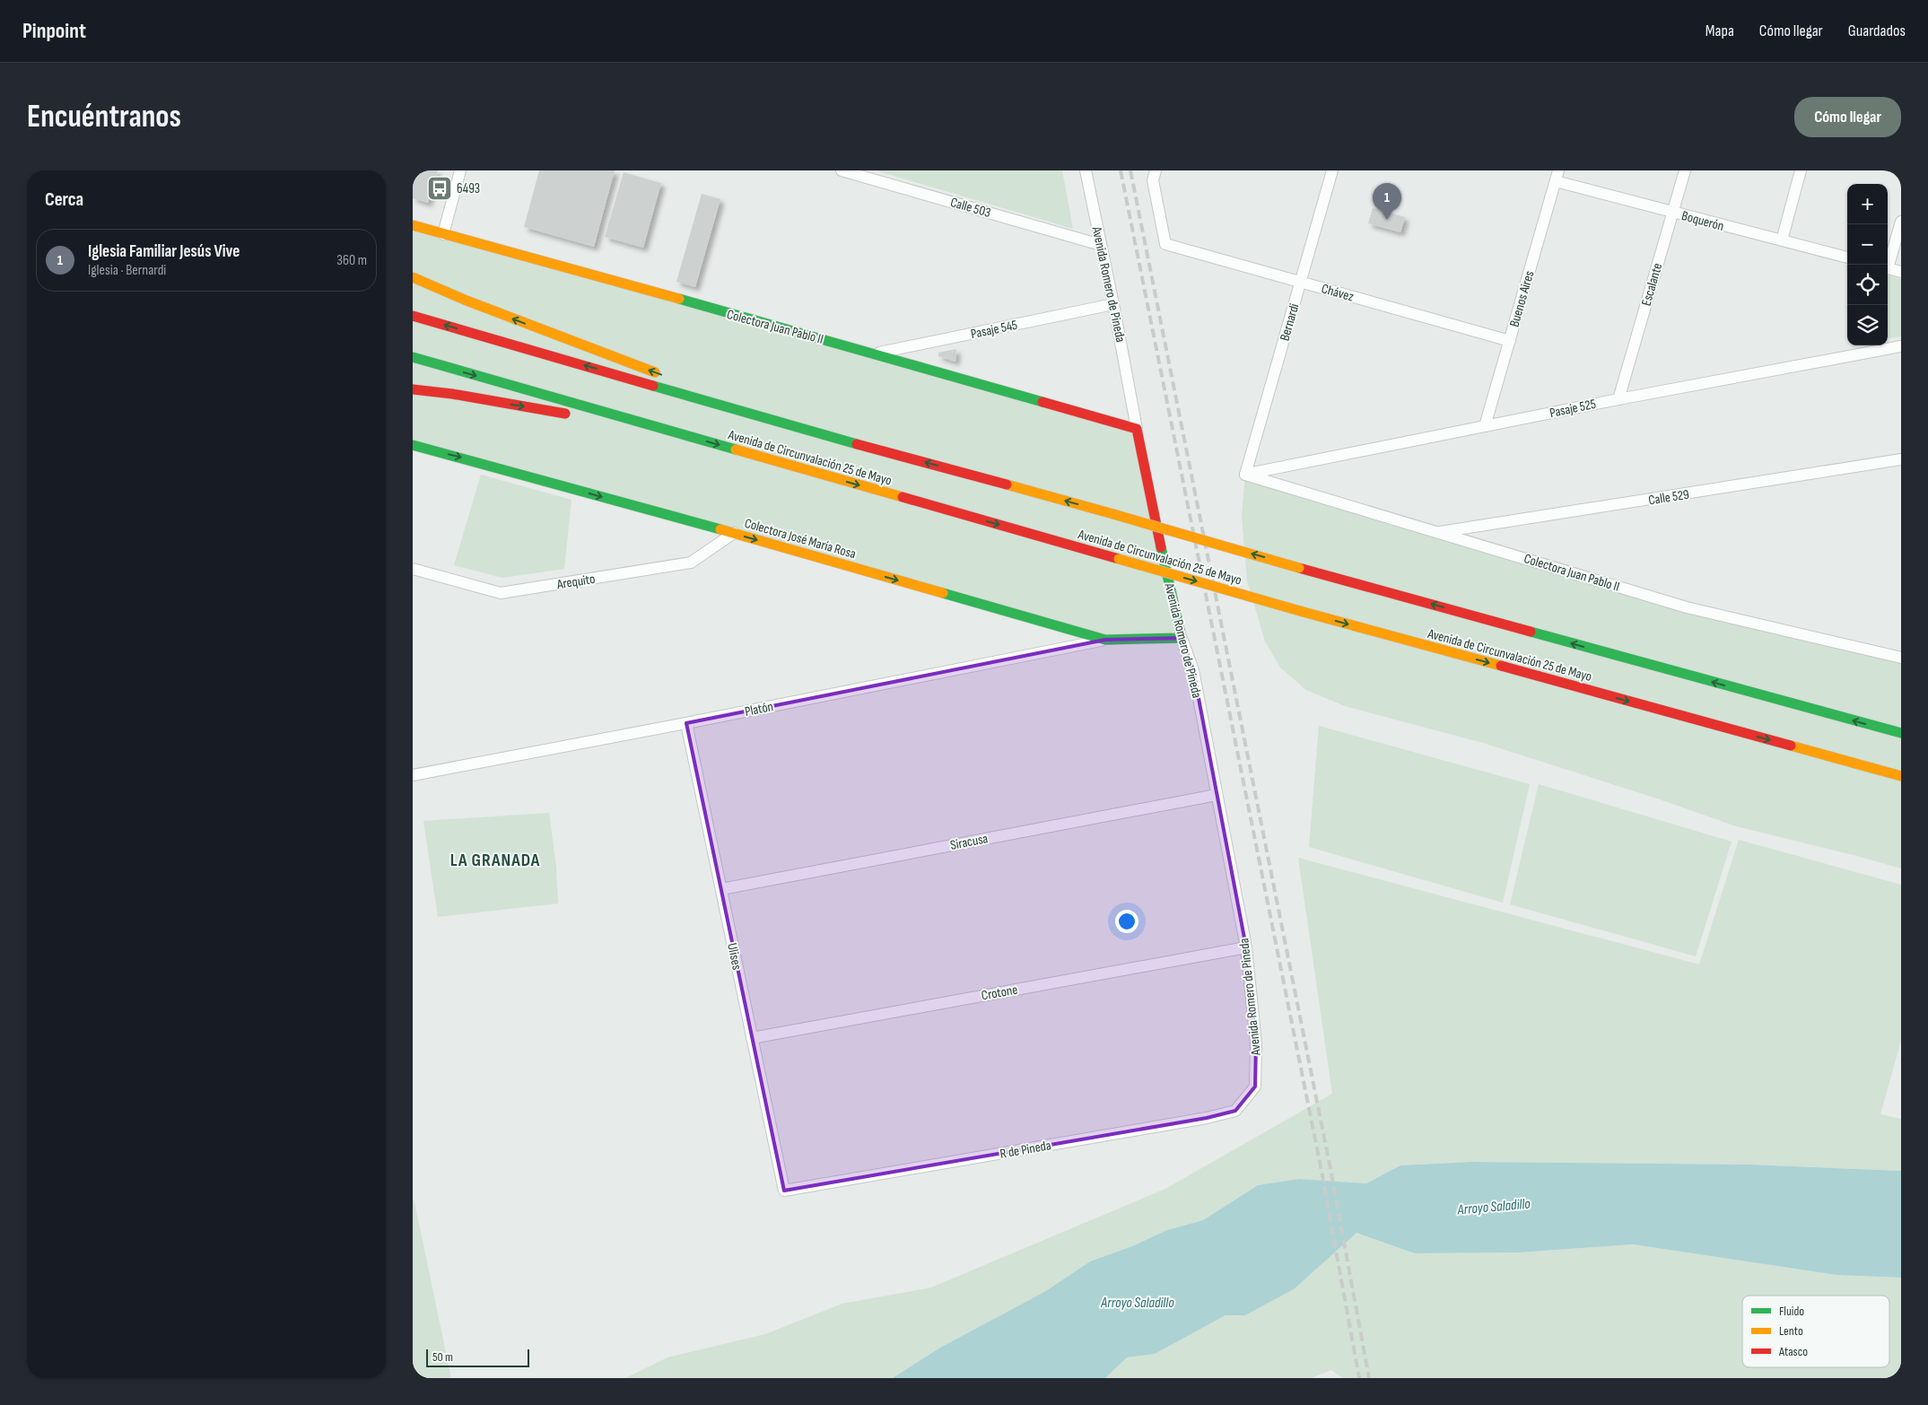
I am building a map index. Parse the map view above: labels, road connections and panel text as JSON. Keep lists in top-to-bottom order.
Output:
{
  "streets": {
    "main road": [
      "Avenida Romero de Pineda",
      "Colectora Juan Pablo II",
      "Avenida de Circunvalación 25 de Mayo",
      "Colectora José María Rosa"
    ],
    "street": [
      "Calle 503",
      "Boquerón",
      "Escalante",
      "Chávez",
      "Buenos Aires",
      "Bernardi",
      "Pasaje 545",
      "Pasaje 525",
      "Calle 529",
      "Arequito",
      "Platón",
      "Siracusa",
      "Ulises",
      "Crotone",
      "R de Pineda"
    ]
  },
  "crossings": [
    ["Calle 503", "Avenida Romero de Pineda"],
    ["Boquerón", "Escalante"],
    ["Boquerón", "Buenos Aires"],
    ["Avenida Romero de Pineda", "Colectora Juan Pablo II"],
    ["Avenida Romero de Pineda", "Pasaje 545"],
    ["Avenida Romero de Pineda", "Colectora José María Rosa"],
    ["Avenida Romero de Pineda", "Siracusa"],
    ["Avenida Romero de Pineda", "Crotone"],
    ["Avenida Romero de Pineda", "R de Pineda"],
    ["Escalante", "Pasaje 525"],
    ["Chávez", "Buenos Aires"],
    ["Chávez", "Bernardi"],
    ["Buenos Aires", "Pasaje 525"],
    ["Bernardi", "Colectora Juan Pablo II"],
    ["Bernardi", "Pasaje 525"],
    ["Colectora Juan Pablo II", "Pasaje 545"],
    ["Colectora Juan Pablo II", "Pasaje 525"],
    ["Colectora Juan Pablo II", "Calle 529"],
    ["Colectora José María Rosa", "Arequito"],
    ["Colectora José María Rosa", "Platón"],
    ["Platón", "Ulises"],
    ["Siracusa", "Ulises"],
    ["Ulises", "Crotone"],
    ["Ulises", "R de Pineda"]
  ],
  "districts": ["LA GRANADA"],
  "water": ["Arroyo Saladillo"],
  "places": {
    "bus stop": ["6493"]
  },
  "legend": ["Fluido", "Lento", "Atasco"],
  "scale_bar": "50 m",
  "page": {
    "header": "Pinpoint",
    "nav": ["Mapa", "Cómo llegar", "Guardados"],
    "buttons": "Cómo llegar",
    "title": "Encuéntranos",
    "heading": "Cerca",
    "pins": "1",
    "map_buttons": ["+", "−"],
    "list": [
      {
        "mark": "1",
        "name": "Iglesia Familiar Jesús Vive",
        "note": "Iglesia · Bernardi",
        "value": "360 m"
      }
    ],
    "scale": "50 m"
  }
}
